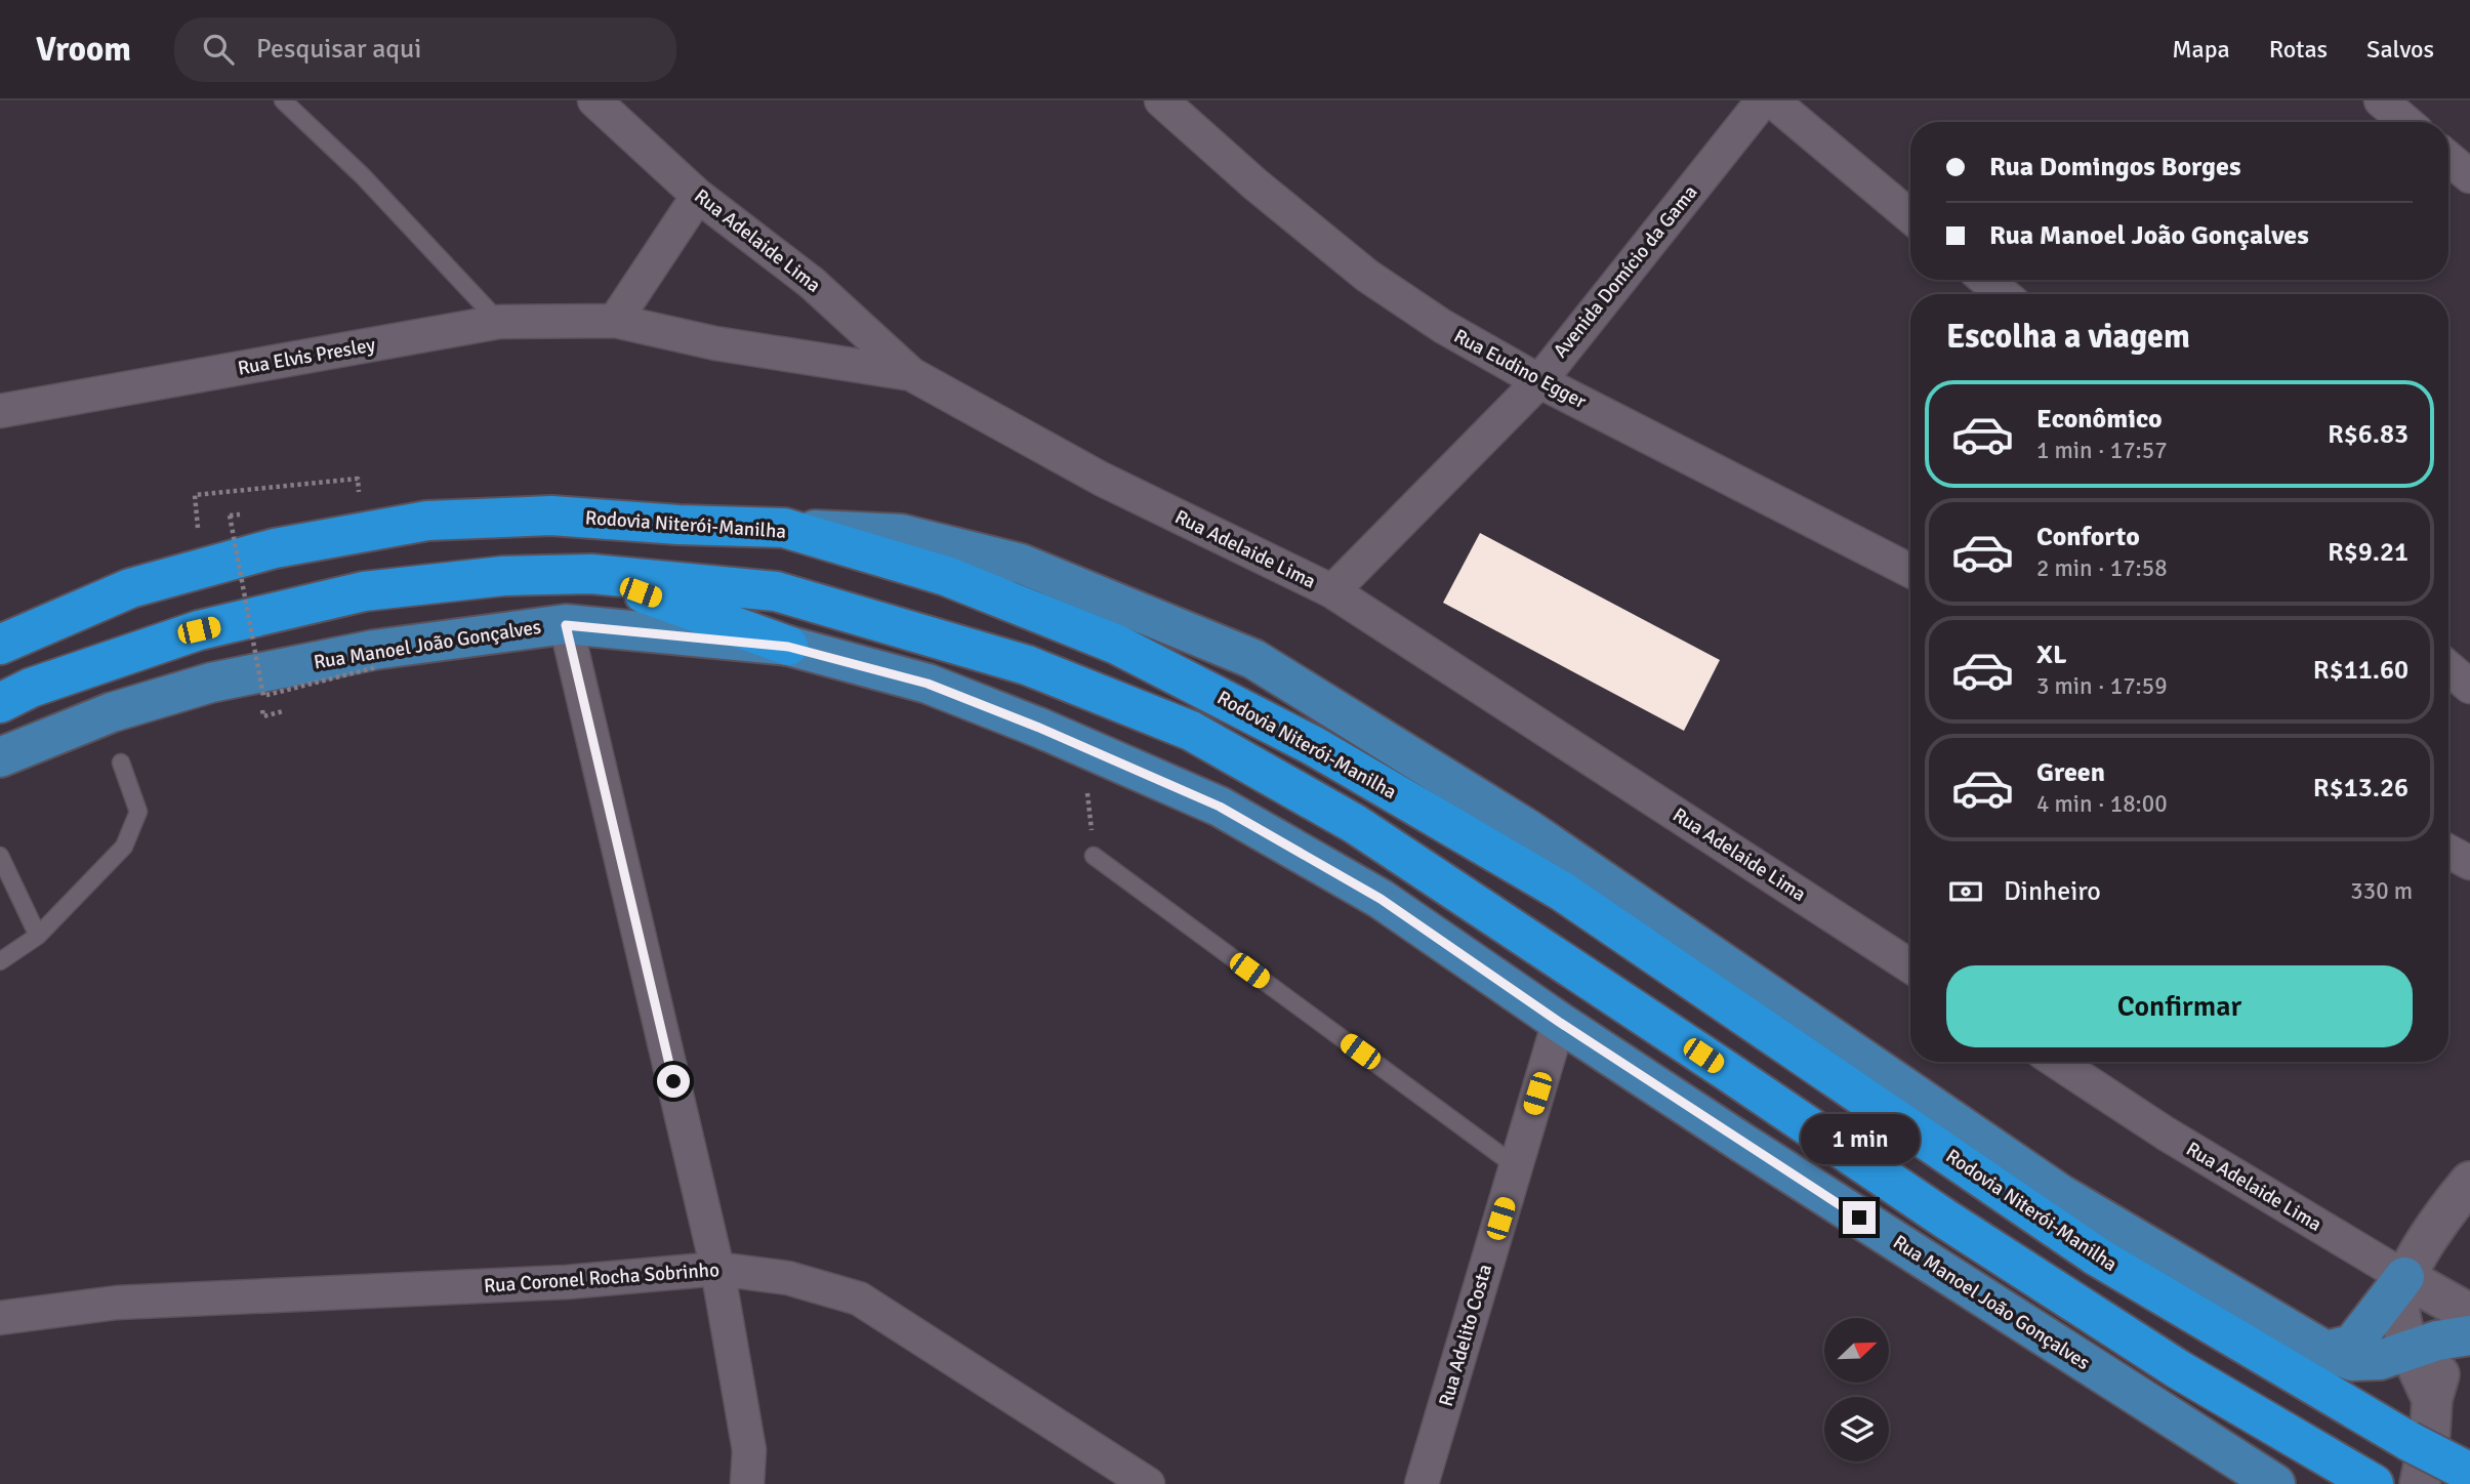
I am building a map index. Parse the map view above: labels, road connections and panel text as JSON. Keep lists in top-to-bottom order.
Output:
{
  "streets": {
    "highway": ["Rodovia Niterói-Manilha"],
    "main road": ["Rua Manoel João Gonçalves"],
    "street": [
      "Rua Adelaide Lima",
      "Avenida Domício da Gama",
      "Rua Elvis Presley",
      "Rua Eudino Egger",
      "Rua Coronel Rocha Sobrinho",
      "Rua Adelito Costa"
    ]
  },
  "crossings": [
    ["Rua Adelaide Lima", "Avenida Domício da Gama"],
    ["Rua Adelaide Lima", "Rua Elvis Presley"],
    ["Avenida Domício da Gama", "Rua Eudino Egger"],
    ["Rua Manoel João Gonçalves", "Rua Adelito Costa"]
  ],
  "north": "top right",
  "page": {
    "header": "Vroom",
    "search": "Pesquisar aqui",
    "nav": ["Mapa", "Rotas", "Salvos"],
    "banner": ["Rua Domingos Borges", "Rua Manoel João Gonçalves"],
    "heading": "Escolha a viagem",
    "list": [
      {
        "name": "Econômico",
        "note": "1 min · 17:57",
        "value": "R$6.83"
      },
      {
        "name": "Conforto",
        "note": "2 min · 17:58",
        "value": "R$9.21"
      },
      {
        "name": "XL",
        "note": "3 min · 17:59",
        "value": "R$11.60"
      },
      {
        "name": "Green",
        "note": "4 min · 18:00",
        "value": "R$13.26"
      }
    ],
    "pay": ["Dinheiro", "330 m"],
    "buttons": "Confirmar",
    "bubble": "1 min"
  }
}
